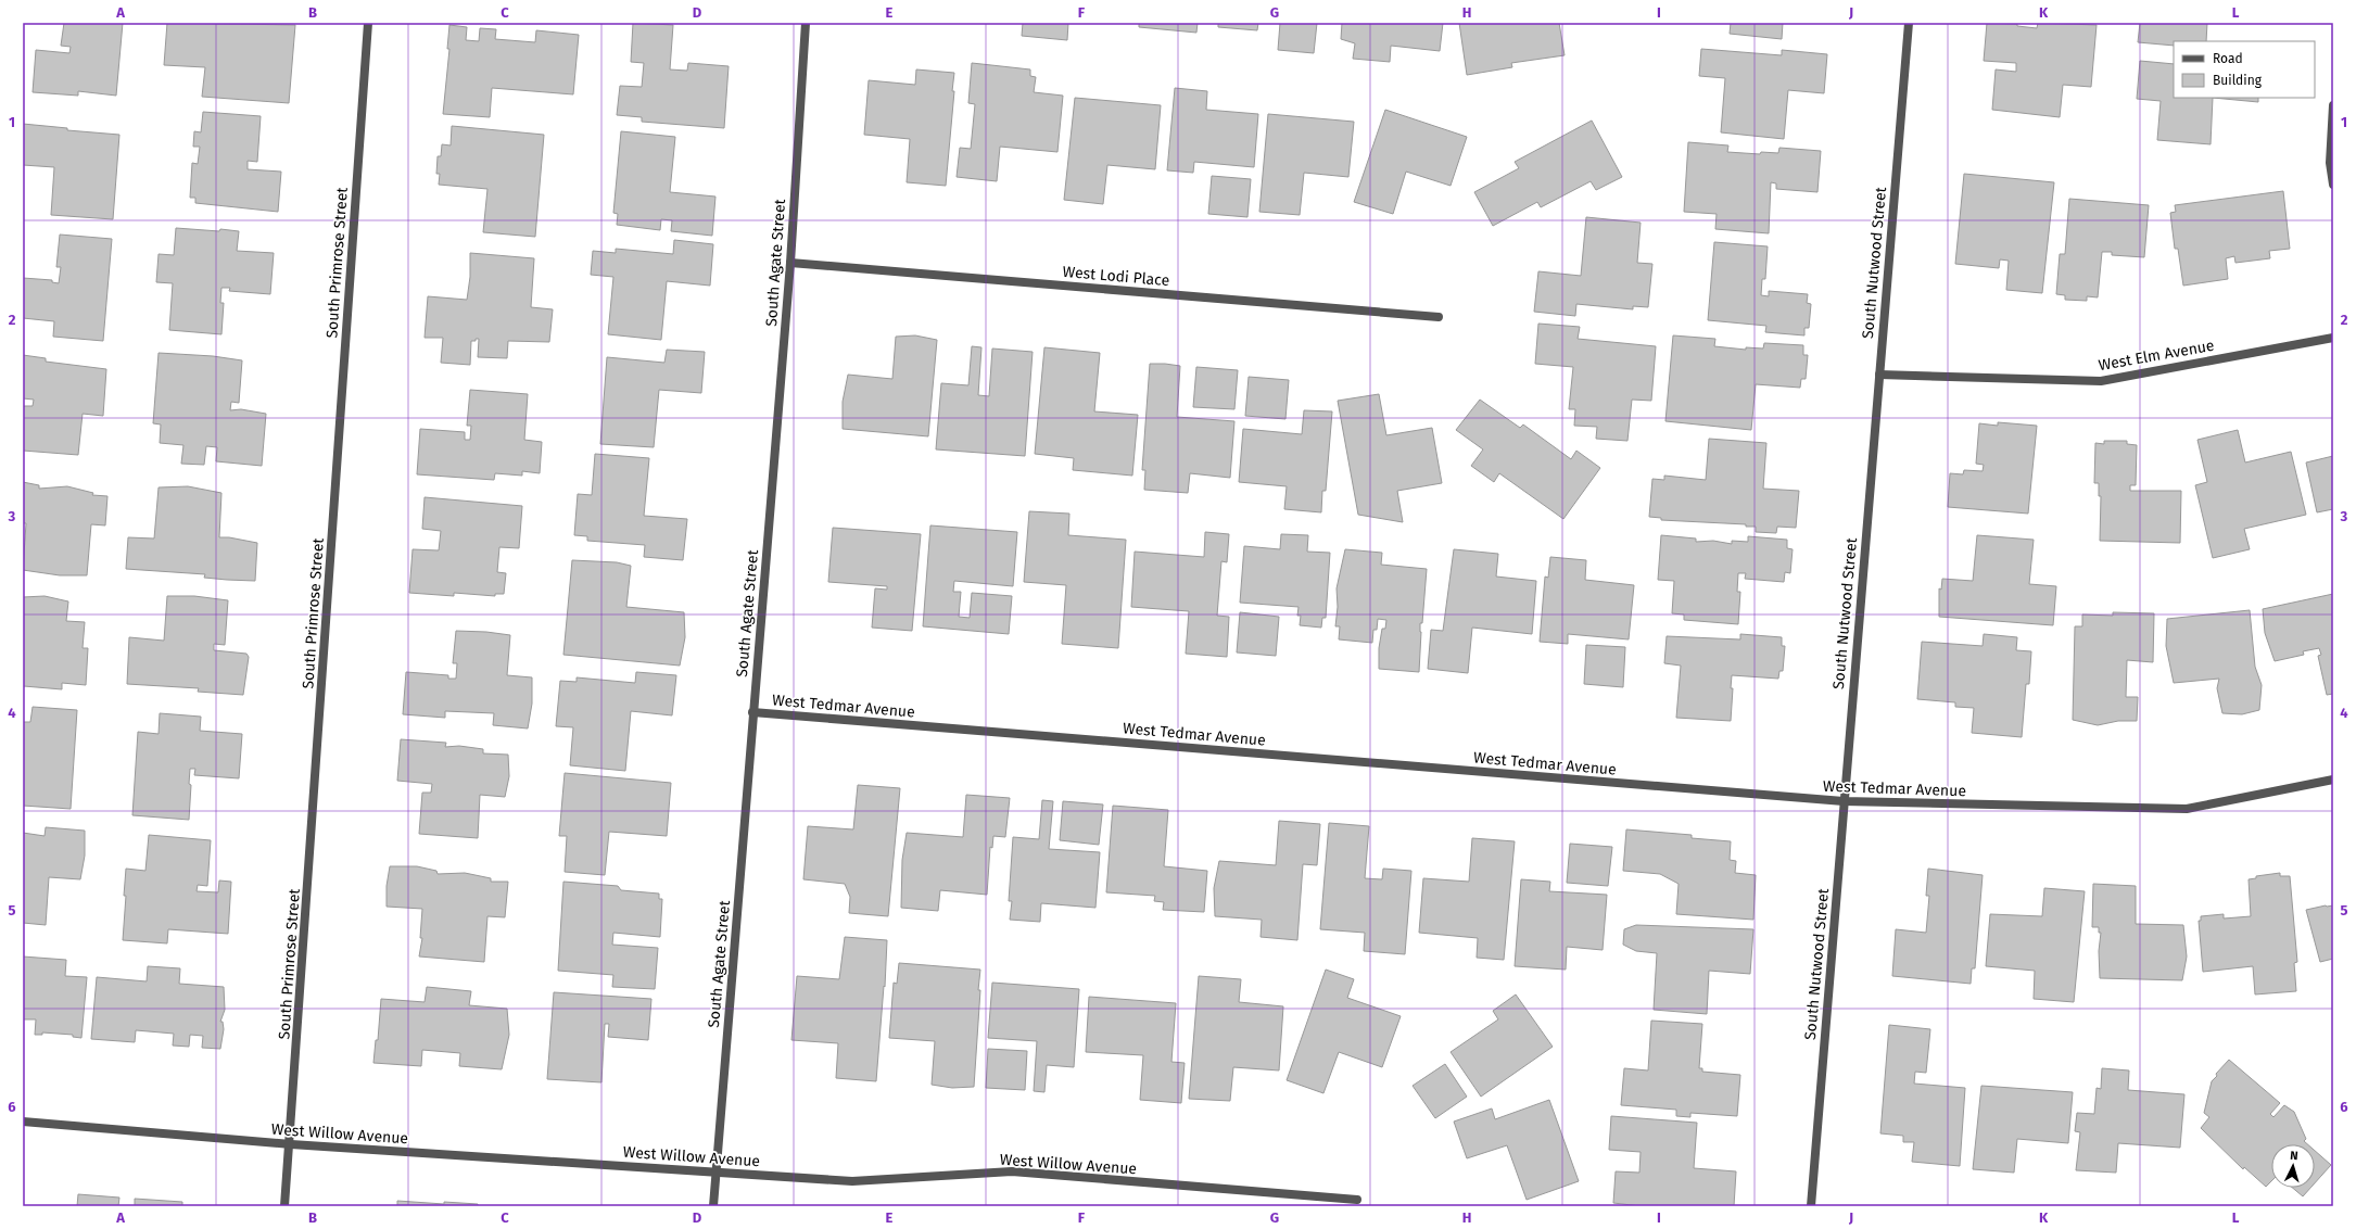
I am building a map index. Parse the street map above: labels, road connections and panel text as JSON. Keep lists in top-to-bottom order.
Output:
{
  "streets": {
    "street": [
      "South Primrose Street",
      "South Agate Street",
      "South Nutwood Street",
      "West Lodi Place",
      "West Elm Avenue",
      "West Tedmar Avenue",
      "West Willow Avenue"
    ]
  },
  "crossings": [
    ["South Primrose Street", "West Willow Avenue"],
    ["South Agate Street", "West Lodi Place"],
    ["South Agate Street", "West Tedmar Avenue"],
    ["South Agate Street", "West Willow Avenue"],
    ["South Nutwood Street", "West Elm Avenue"],
    ["South Nutwood Street", "West Tedmar Avenue"]
  ],
  "legend": ["Road", "Building"],
  "north": "top",
  "grid": {
    "columns": [
      "A",
      "B",
      "C",
      "D",
      "E",
      "F",
      "G",
      "H",
      "I",
      "J",
      "K",
      "L"
    ],
    "rows": [
      "1",
      "2",
      "3",
      "4",
      "5",
      "6"
    ]
  }
}
